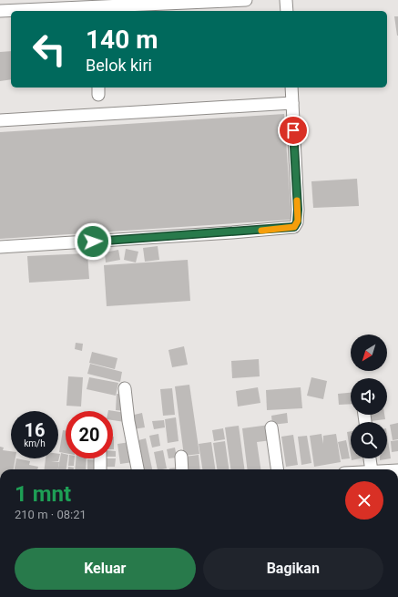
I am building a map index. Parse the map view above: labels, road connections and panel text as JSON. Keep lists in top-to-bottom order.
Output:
{
  "north": "bottom left",
  "page": {
    "turn": ["140 m", "Belok kiri"],
    "speed": "16 km/h",
    "limit": "20",
    "heading": ["1 mnt", "210 m · 08:21"],
    "buttons": ["Keluar", "Bagikan"]
  }
}
